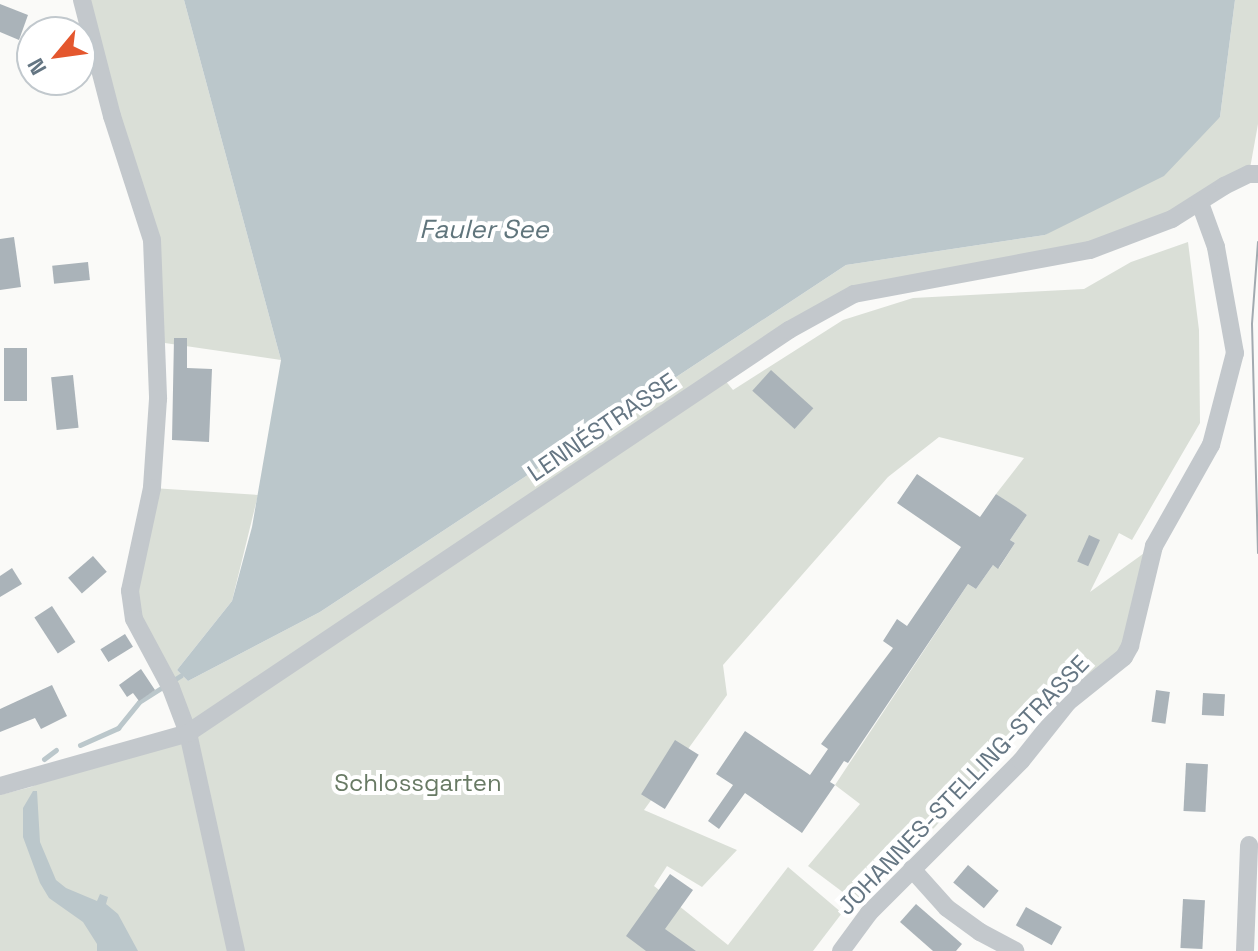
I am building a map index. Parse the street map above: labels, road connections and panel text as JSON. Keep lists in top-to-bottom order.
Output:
{
  "streets": {
    "street": ["LENNÉSTRASSE", "JOHANNES-STELLING-STRASSE"]
  },
  "crossings": [
    ["LENNÉSTRASSE", "JOHANNES-STELLING-STRASSE"]
  ],
  "water": ["Fauler See"],
  "parks": ["Schlossgarten"],
  "north": "bottom left"
}
